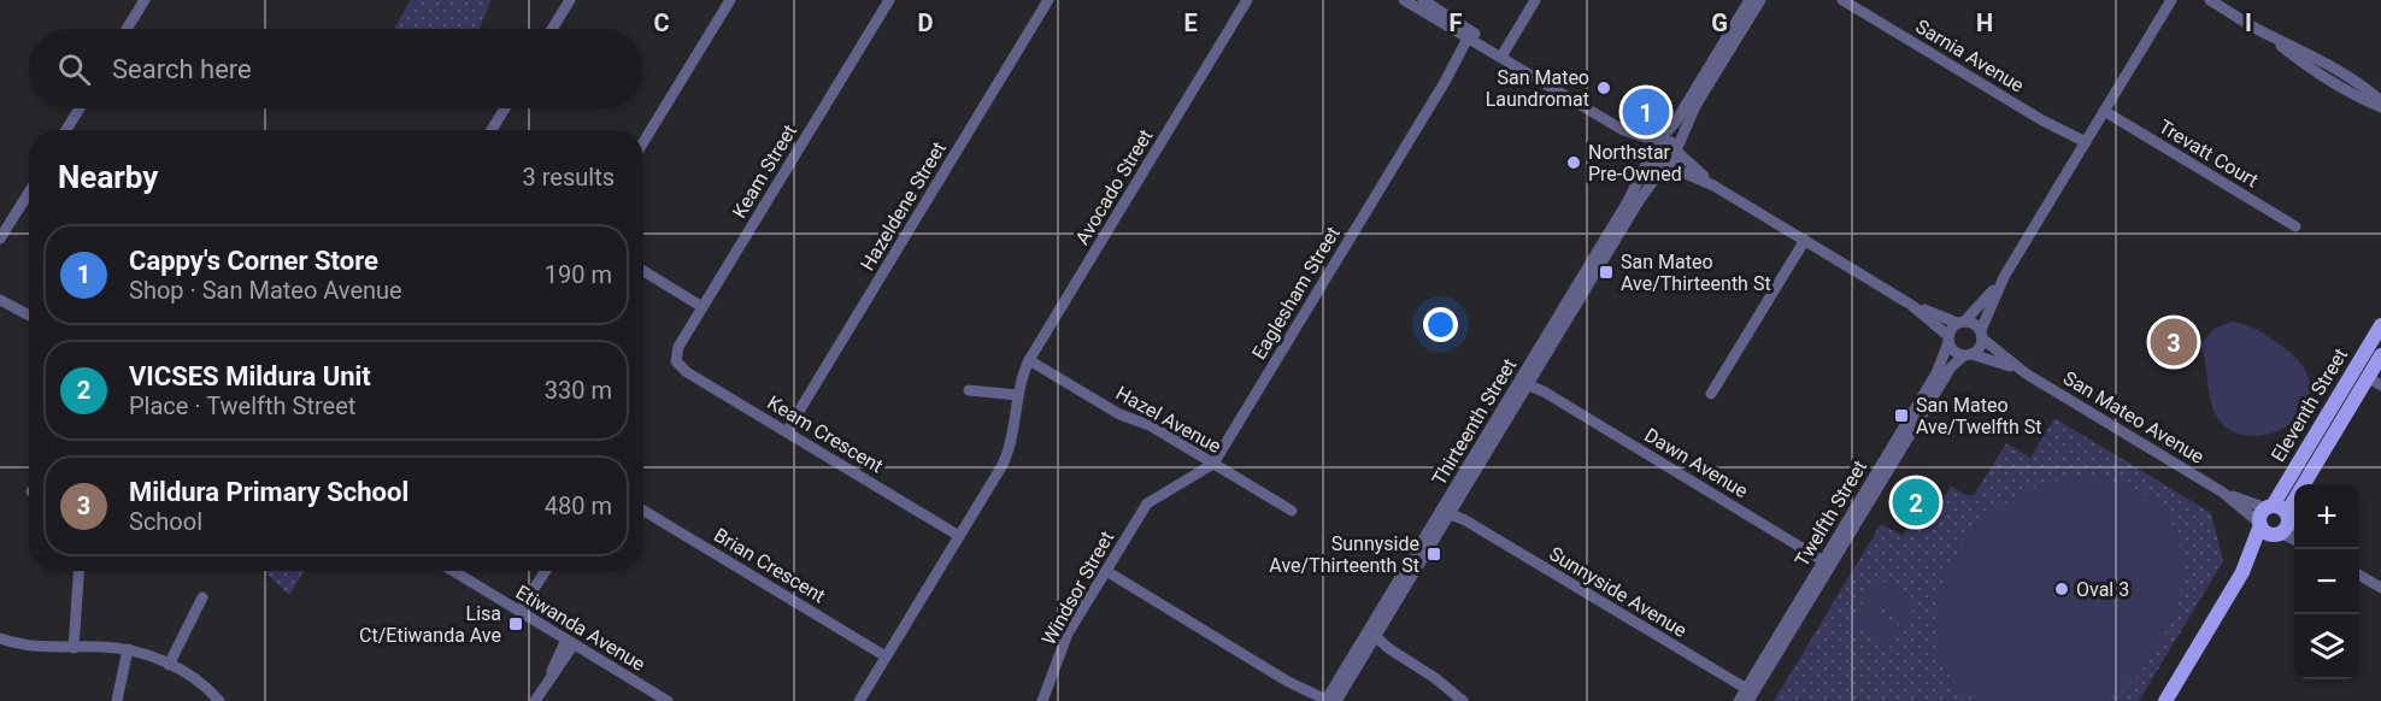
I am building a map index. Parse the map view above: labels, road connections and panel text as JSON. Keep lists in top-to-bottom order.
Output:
{
  "streets": {
    "main road": ["Eleventh Street"],
    "street": [
      "Sarnia Avenue",
      "Trevatt Court",
      "Keam Street",
      "Avocado Street",
      "Hazeldene Street",
      "Eaglesham Street",
      "San Mateo Avenue",
      "Hazel Avenue",
      "Thirteenth Street",
      "Keam Crescent",
      "Dawn Avenue",
      "Twelfth Street",
      "Brian Crescent",
      "Windsor Street",
      "Sunnyside Avenue",
      "Etiwanda Avenue"
    ]
  },
  "crossings": [
    ["Keam Street", "Keam Crescent"],
    ["Avocado Street", "Hazel Avenue"],
    ["Avocado Street", "Keam Crescent"],
    ["Avocado Street", "Brian Crescent"],
    ["Hazeldene Street", "Keam Crescent"],
    ["Eaglesham Street", "Hazel Avenue"],
    ["Eaglesham Street", "Windsor Street"],
    ["Eleventh Street", "San Mateo Avenue"],
    ["San Mateo Avenue", "Twelfth Street"],
    ["Thirteenth Street", "Dawn Avenue"],
    ["Thirteenth Street", "Sunnyside Avenue"],
    ["Dawn Avenue", "Twelfth Street"],
    ["Twelfth Street", "Sunnyside Avenue"]
  ],
  "places": {
    "other": ["San Mateo Laundromat", "Northstar Pre-Owned", "Oval 3"],
    "transit": [
      "San Mateo Ave/Thirteenth St",
      "San Mateo Ave/Twelfth St",
      "Sunnyside Ave/Thirteenth St",
      "Lisa Ct/Etiwanda Ave"
    ]
  },
  "page": {
    "search": "Search here",
    "pins": ["1", "3", "2"],
    "heading": ["Nearby", "3 results"],
    "list": [
      {
        "mark": "1",
        "name": "Cappy's Corner Store",
        "note": "Shop · San Mateo Avenue",
        "value": "190 m"
      },
      {
        "mark": "2",
        "name": "VICSES Mildura Unit",
        "note": "Place · Twelfth Street",
        "value": "330 m"
      },
      {
        "mark": "3",
        "name": "Mildura Primary School",
        "note": "School",
        "value": "480 m"
      }
    ],
    "map_buttons": ["+", "−"]
  },
  "grid": {
    "columns": [
      "C",
      "D",
      "E",
      "F",
      "G",
      "H",
      "I"
    ]
  }
}
